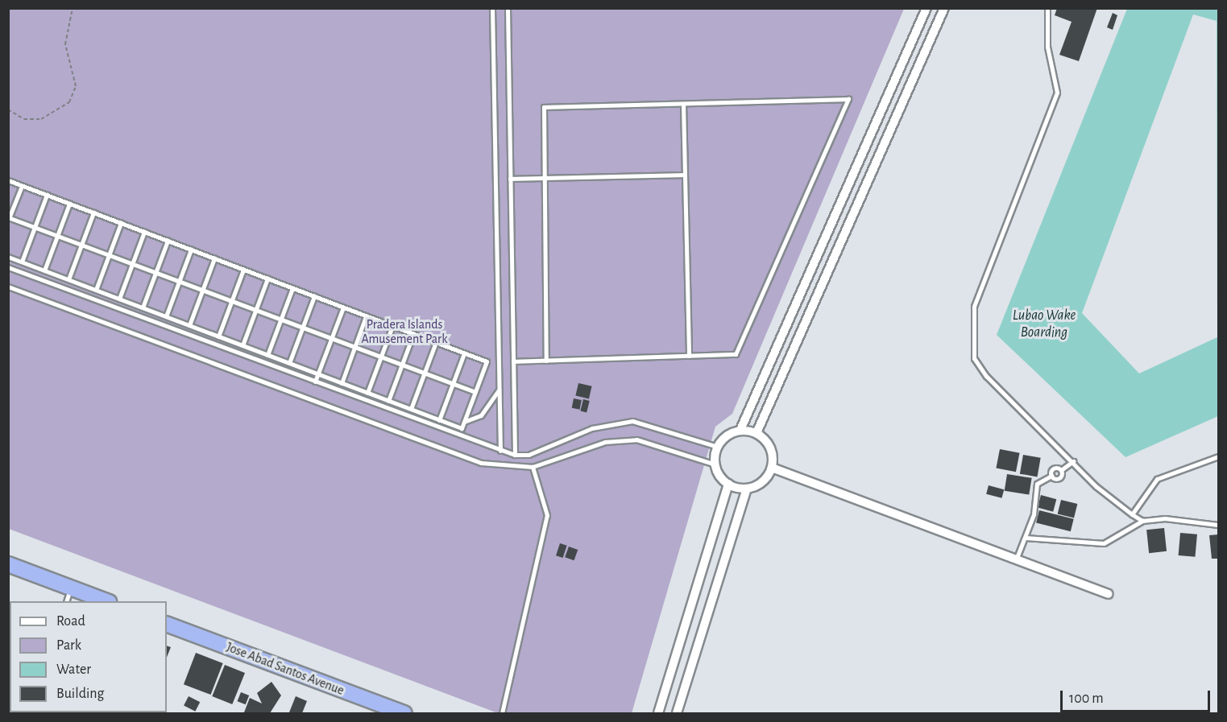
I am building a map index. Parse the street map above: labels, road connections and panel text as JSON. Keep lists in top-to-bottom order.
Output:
{
  "streets": {
    "highway": ["Jose Abad Santos Avenue"]
  },
  "water": ["Lubao Wake Boarding"],
  "parks": ["Pradera Islands Amusement Park"],
  "legend": [
    "Road",
    "Park",
    "Water",
    "Building"
  ],
  "scale_bar": "100 m"
}
